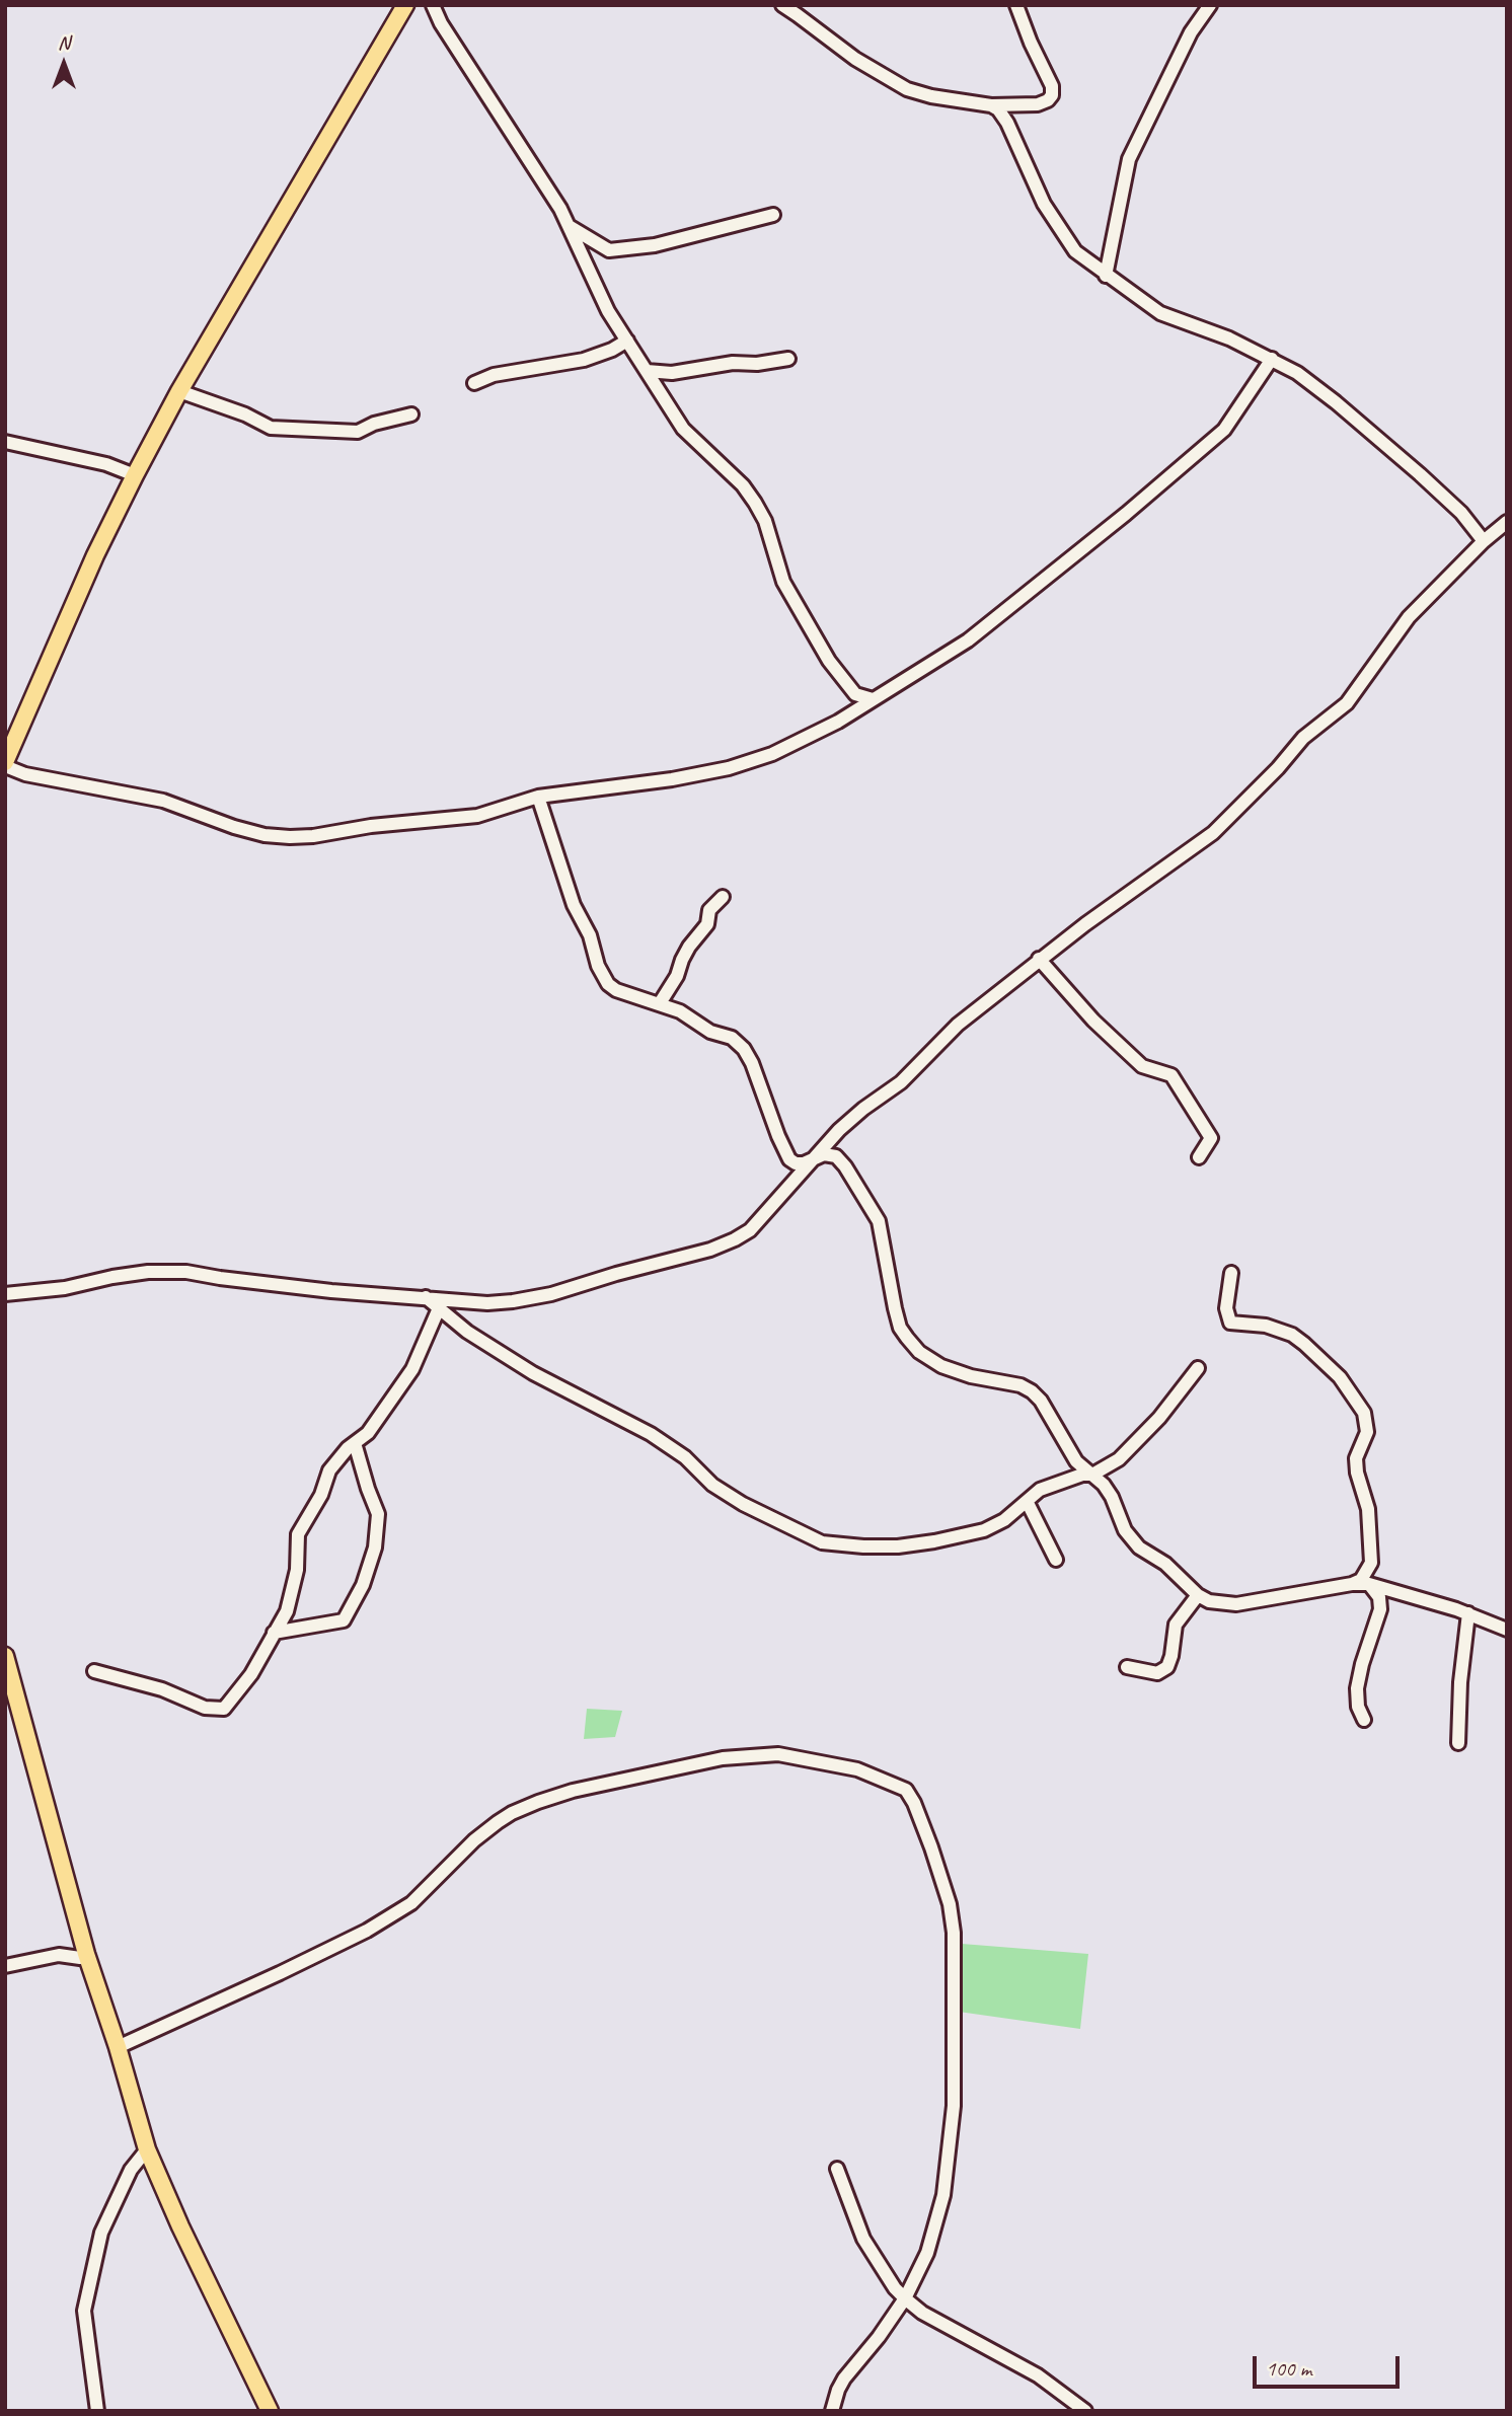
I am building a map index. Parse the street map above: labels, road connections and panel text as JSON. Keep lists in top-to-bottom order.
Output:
{
  "scale_bar": "100 m",
  "north": "top"
}
